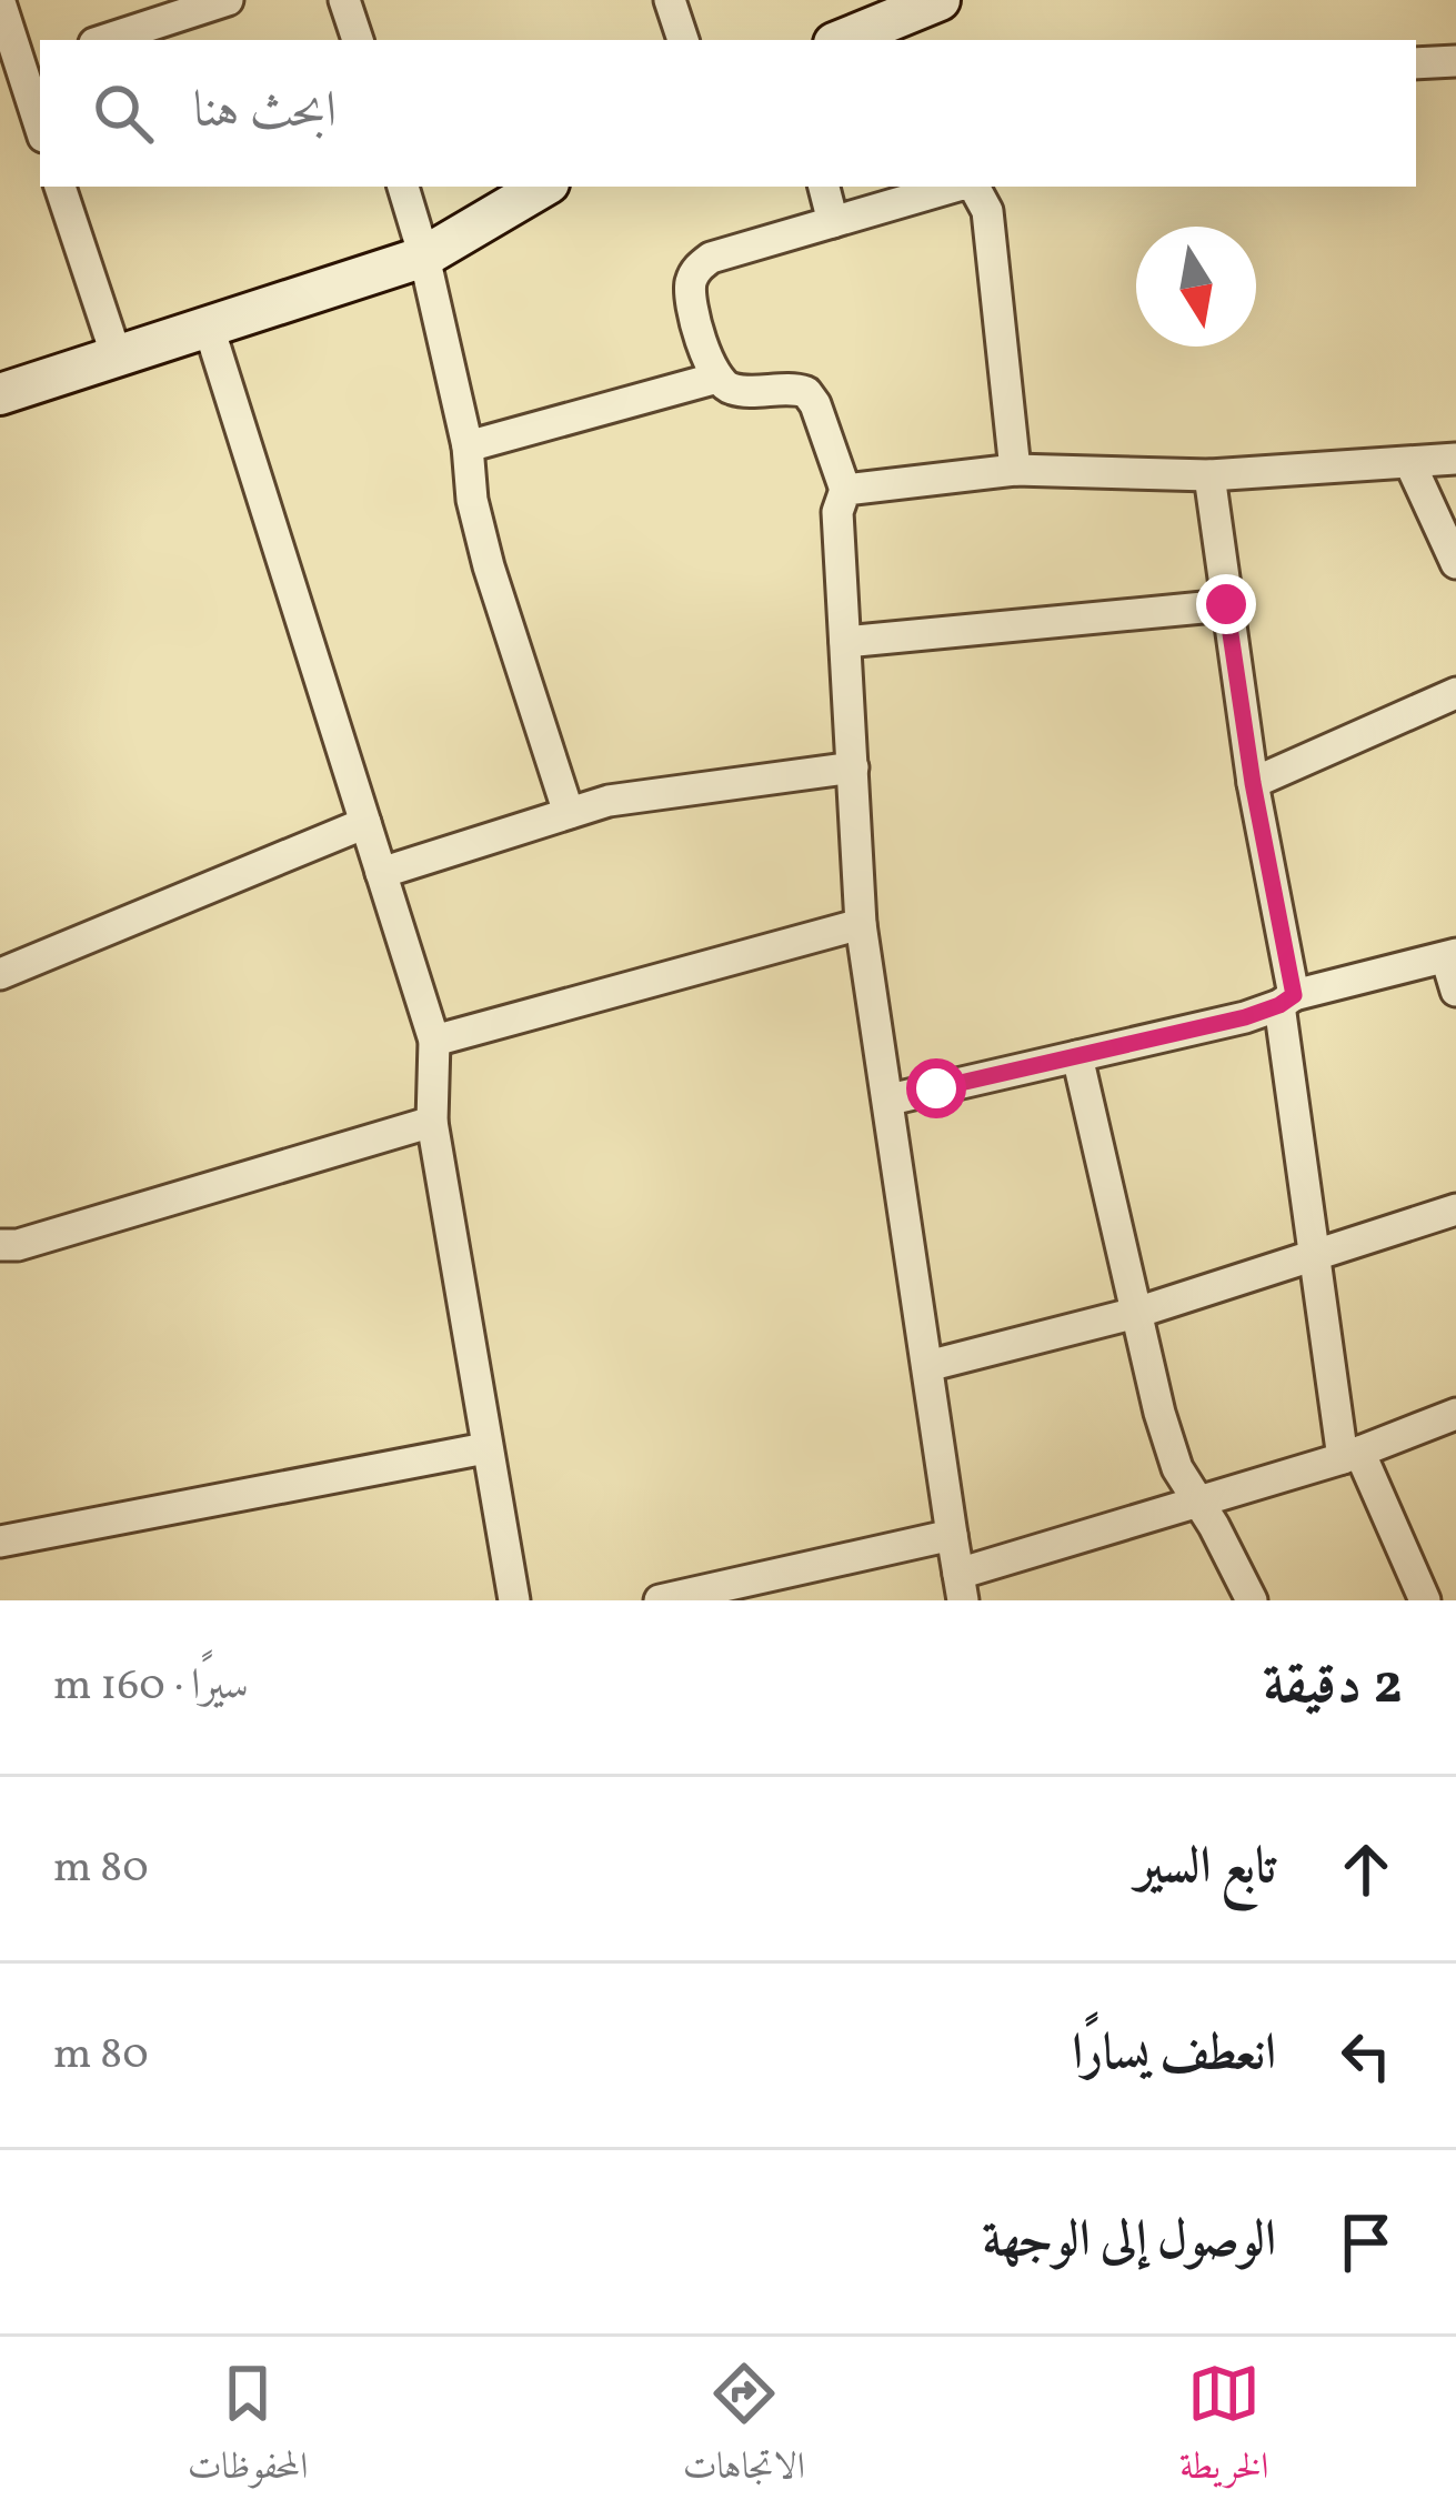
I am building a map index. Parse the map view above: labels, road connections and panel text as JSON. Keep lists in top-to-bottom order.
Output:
{
  "north": "bottom",
  "page": {
    "search": "ابحث هنا",
    "heading": ["2 دقيقة", "سيرًا · 160 m"],
    "list": [
      ["تابع السير", "80 m"],
      ["انعطف يسارًا", "80 m"],
      "الوصول إلى الوجهة"
    ],
    "nav": ["الخريطة", "الاتجاهات", "المحفوظات"]
  }
}
